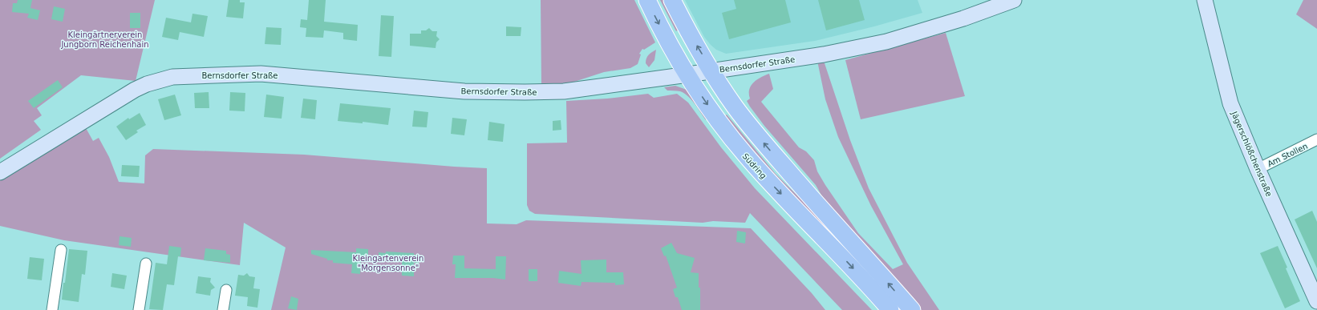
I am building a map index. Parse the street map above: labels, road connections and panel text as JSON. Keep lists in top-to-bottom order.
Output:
{
  "streets": {
    "main road": ["Südring"],
    "street": ["Bernsdorfer Straße", "Jägerschlößchenstraße", "Am Stollen"]
  },
  "crossings": [
    ["Bernsdorfer Straße", "Südring"],
    ["Jägerschlößchenstraße", "Am Stollen"]
  ],
  "parks": ["Kleingärtnerverein Jungborn Reichenhain", "Kleingartenverein \"Morgensonne\""]
}
